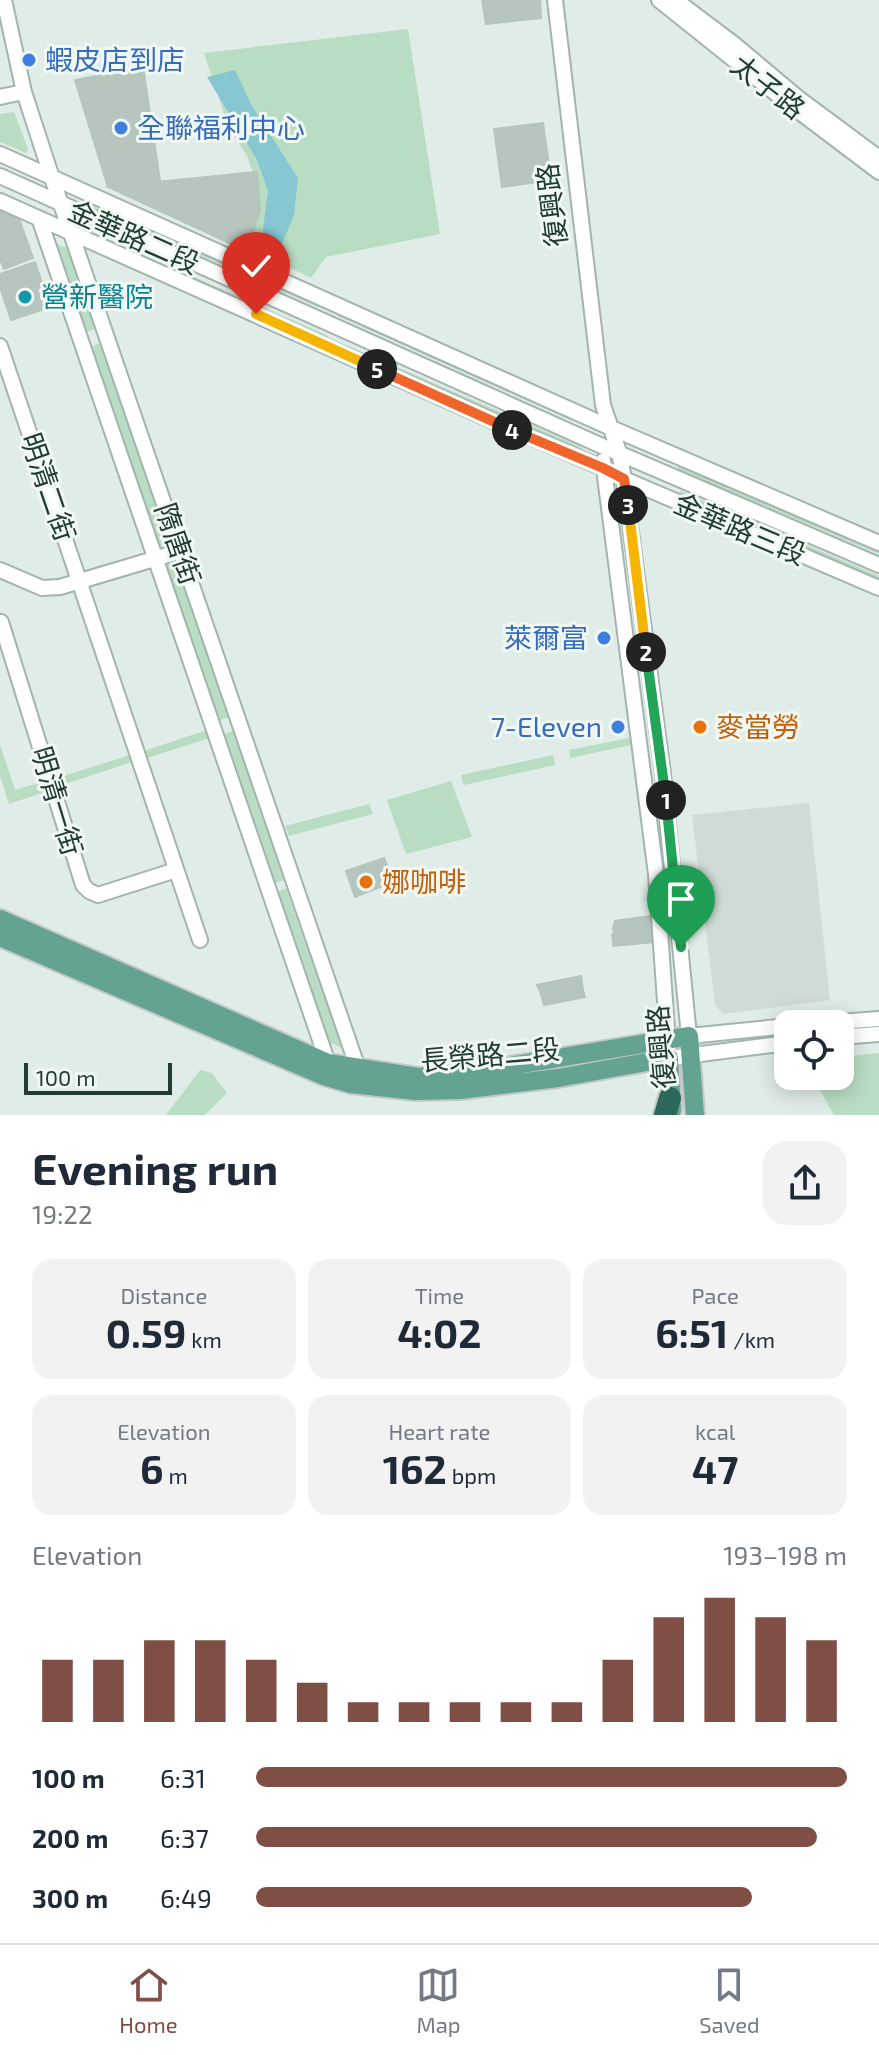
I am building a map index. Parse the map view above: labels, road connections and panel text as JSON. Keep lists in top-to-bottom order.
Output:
{
  "streets": {
    "main road": ["復興路", "長榮路二段"],
    "street": [
      "太子路",
      "金華路二段",
      "明清二街",
      "金華路三段",
      "隋唐街",
      "明清一街"
    ]
  },
  "crossings": [
    ["復興路", "金華路二段"],
    ["復興路", "金華路三段"],
    ["復興路", "長榮路二段"],
    ["金華路二段", "金華路三段"],
    ["金華路二段", "隋唐街"],
    ["隋唐街", "長榮路二段"]
  ],
  "places": [
    "蝦皮店到店",
    "全聯福利中心",
    "營新醫院",
    "萊爾富",
    "7-Eleven",
    "麥當勞",
    "娜咖啡"
  ],
  "scale_bar": "100 m",
  "page": {
    "pins": [
      "5",
      "4",
      "3",
      "2",
      "1"
    ],
    "scale": "100 m",
    "heading": ["Evening run", "19:22"],
    "stats": [
      ["Distance", "0.59 km"],
      ["Time", "4:02"],
      ["Pace", "6:51 /km"],
      ["Elevation", "6 m"],
      ["Heart rate", "162 bpm"],
      ["kcal", "47"]
    ],
    "chart": ["Elevation", "193–198 m"],
    "list": [
      {
        "name": "100 m",
        "note": "6:31"
      },
      {
        "name": "200 m",
        "note": "6:37"
      },
      {
        "name": "300 m",
        "note": "6:49"
      }
    ],
    "tabs": ["Home", "Map", "Saved"]
  }
}
